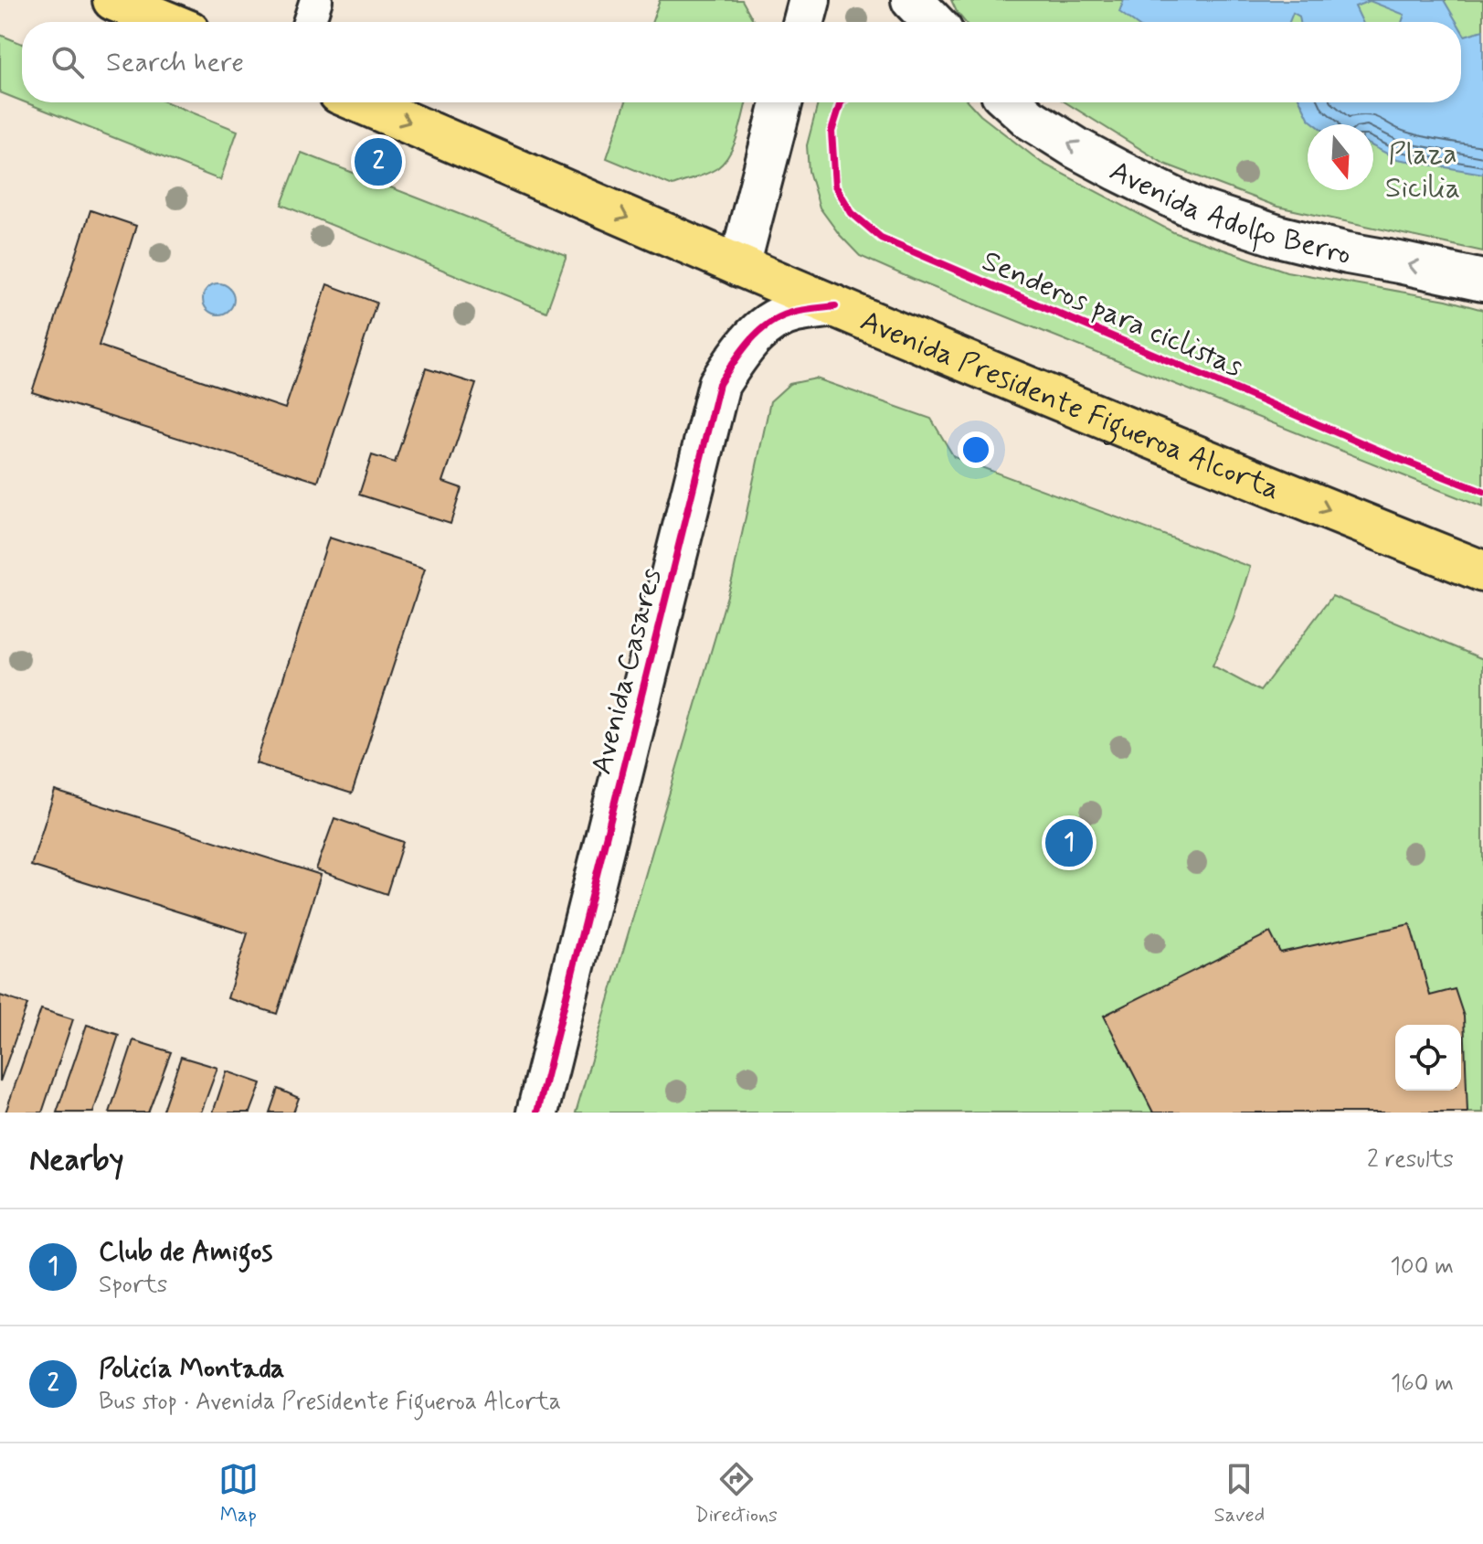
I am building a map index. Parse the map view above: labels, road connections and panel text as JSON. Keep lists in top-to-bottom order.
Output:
{
  "streets": {
    "main road": ["Avenida Presidente Figueroa Alcorta"],
    "street": ["Avenida Adolfo Berro", "Avenida Casares"],
    "cycle path": ["Senderos para ciclistas"]
  },
  "crossings": [
    ["Avenida Presidente Figueroa Alcorta", "Avenida Casares"]
  ],
  "one_way": ["Avenida Adolfo Berro", "Avenida Presidente Figueroa Alcorta"],
  "parks": ["Plaza Sicilia"],
  "north": "bottom",
  "page": {
    "search": "Search here",
    "pins": ["2", "1"],
    "heading": ["Nearby", "2 results"],
    "list": [
      {
        "mark": "1",
        "name": "Club de Amigos",
        "note": "Sports",
        "value": "100 m"
      },
      {
        "mark": "2",
        "name": "Policía Montada",
        "note": "Bus stop · Avenida Presidente Figueroa Alcorta",
        "value": "160 m"
      }
    ],
    "nav": ["Map", "Directions", "Saved"]
  }
}
